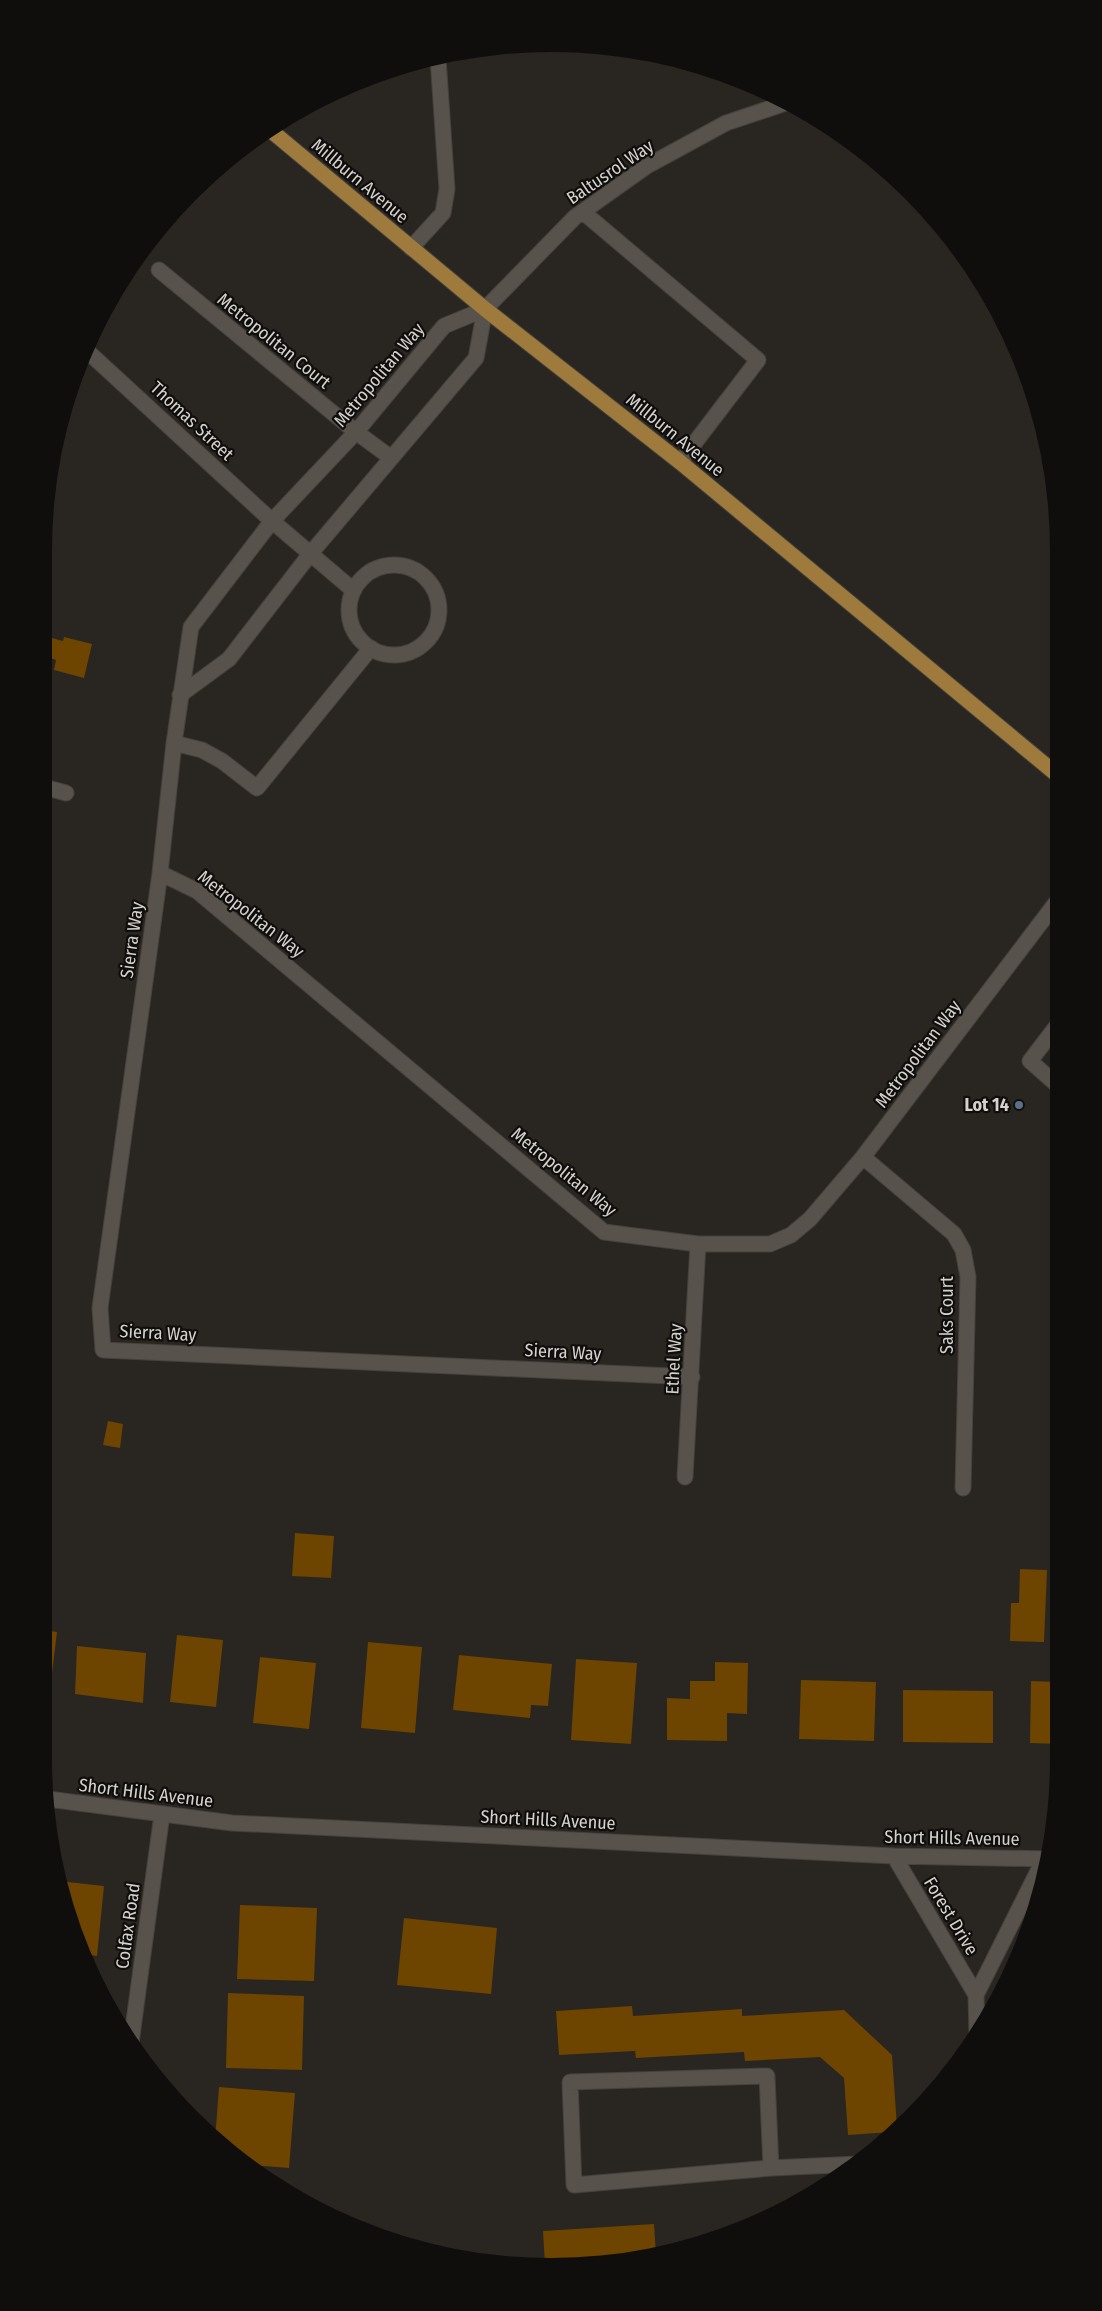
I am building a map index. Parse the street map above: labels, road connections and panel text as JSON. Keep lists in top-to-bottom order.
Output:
{
  "streets": {
    "main road": ["Millburn Avenue"],
    "street": [
      "Baltusrol Way",
      "Metropolitan Court",
      "Metropolitan Way",
      "Thomas Street",
      "Sierra Way",
      "Saks Court",
      "Ethel Way",
      "Short Hills Avenue",
      "Forest Drive",
      "Colfax Road"
    ]
  },
  "crossings": [
    ["Baltusrol Way", "Millburn Avenue"],
    ["Baltusrol Way", "Metropolitan Way"],
    ["Millburn Avenue", "Metropolitan Way"],
    ["Metropolitan Court", "Metropolitan Way"],
    ["Metropolitan Way", "Thomas Street"],
    ["Metropolitan Way", "Sierra Way"],
    ["Metropolitan Way", "Saks Court"],
    ["Metropolitan Way", "Ethel Way"],
    ["Sierra Way", "Ethel Way"],
    ["Short Hills Avenue", "Forest Drive"],
    ["Short Hills Avenue", "Colfax Road"]
  ],
  "places": ["Lot 14"]
}
